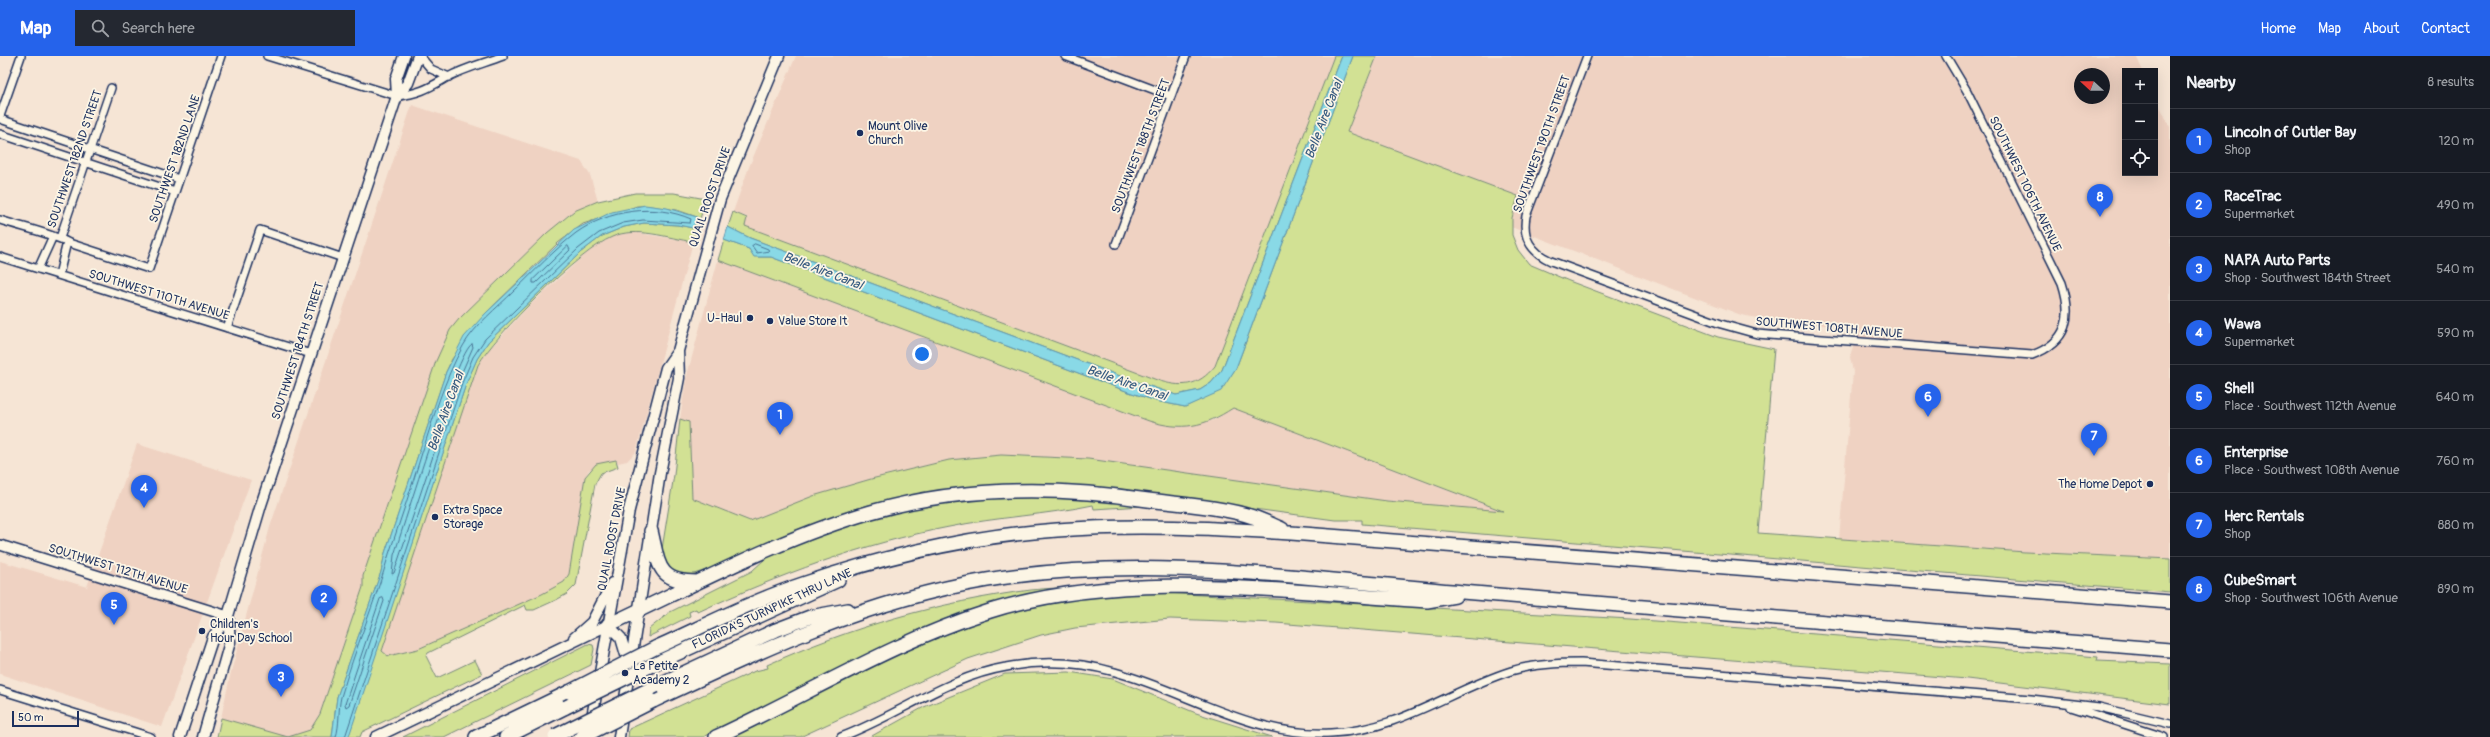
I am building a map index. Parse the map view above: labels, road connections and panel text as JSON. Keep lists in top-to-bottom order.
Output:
{
  "streets": {
    "highway": ["FLORIDA'S TURNPIKE THRU LANE"],
    "main road": ["QUAIL ROOST DRIVE", "SOUTHWEST 184TH STREET"],
    "street": [
      "SOUTHWEST 190TH STREET",
      "SOUTHWEST 188TH STREET",
      "SOUTHWEST 182ND STREET",
      "SOUTHWEST 182ND LANE",
      "SOUTHWEST 106TH AVENUE",
      "SOUTHWEST 110TH AVENUE",
      "SOUTHWEST 108TH AVENUE",
      "SOUTHWEST 112TH AVENUE"
    ]
  },
  "crossings": [
    ["SOUTHWEST 190TH STREET", "SOUTHWEST 108TH AVENUE"],
    ["SOUTHWEST 182ND STREET", "SOUTHWEST 182ND LANE"],
    ["SOUTHWEST 182ND STREET", "SOUTHWEST 110TH AVENUE"],
    ["SOUTHWEST 106TH AVENUE", "SOUTHWEST 108TH AVENUE"],
    ["SOUTHWEST 110TH AVENUE", "SOUTHWEST 184TH STREET"],
    ["SOUTHWEST 184TH STREET", "SOUTHWEST 112TH AVENUE"]
  ],
  "water": ["Belle Aire Canal"],
  "places": [
    "Mount Olive Church",
    "U-Haul",
    "Value Store It",
    "The Home Depot",
    "Extra Space Storage",
    "Children's Hour Day School",
    "La Petite Academy 2"
  ],
  "scale_bar": "50 m",
  "north": "left",
  "page": {
    "header": "Map",
    "search": "Search here",
    "nav": [
      "Home",
      "Map",
      "About",
      "Contact"
    ],
    "heading": ["Nearby", "8 results"],
    "map_buttons": ["+", "−"],
    "list": [
      {
        "mark": "1",
        "name": "Lincoln of Cutler Bay",
        "note": "Shop",
        "value": "120 m"
      },
      {
        "mark": "2",
        "name": "RaceTrac",
        "note": "Supermarket",
        "value": "490 m"
      },
      {
        "mark": "3",
        "name": "NAPA Auto Parts",
        "note": "Shop · Southwest 184th Street",
        "value": "540 m"
      },
      {
        "mark": "4",
        "name": "Wawa",
        "note": "Supermarket",
        "value": "590 m"
      },
      {
        "mark": "5",
        "name": "Shell",
        "note": "Place · Southwest 112th Avenue",
        "value": "640 m"
      },
      {
        "mark": "6",
        "name": "Enterprise",
        "note": "Place · Southwest 108th Avenue",
        "value": "760 m"
      },
      {
        "mark": "7",
        "name": "Herc Rentals",
        "note": "Shop",
        "value": "880 m"
      },
      {
        "mark": "8",
        "name": "CubeSmart",
        "note": "Shop · Southwest 106th Avenue",
        "value": "890 m"
      }
    ],
    "pins": [
      "8",
      "6",
      "1",
      "7",
      "4",
      "2",
      "5",
      "3"
    ],
    "scale": "50 m"
  }
}
